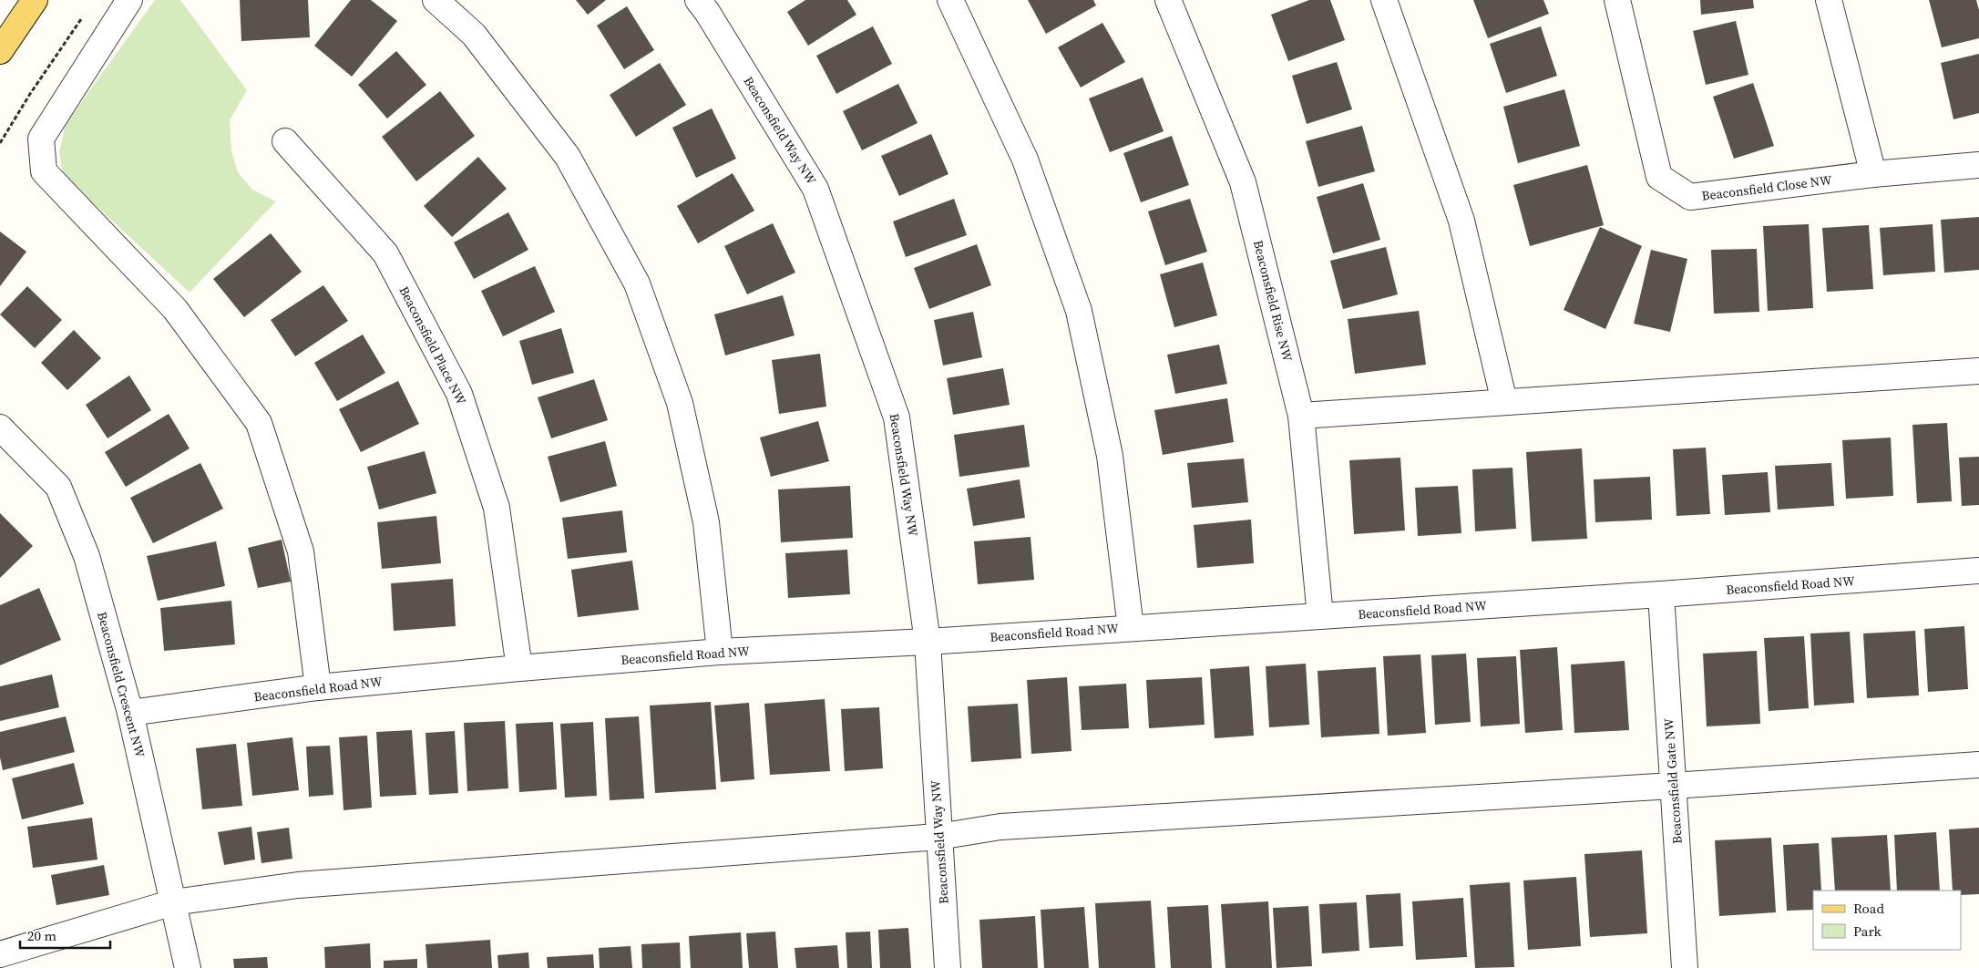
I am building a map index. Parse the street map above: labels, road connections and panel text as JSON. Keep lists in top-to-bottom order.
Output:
{
  "streets": {
    "street": [
      "Beaconsfield Way NW",
      "Beaconsfield Close NW",
      "Beaconsfield Rise NW",
      "Beaconsfield Place NW",
      "Beaconsfield Road NW",
      "Beaconsfield Crescent NW",
      "Beaconsfield Gate NW"
    ]
  },
  "crossings": [
    ["Beaconsfield Way NW", "Beaconsfield Road NW"],
    ["Beaconsfield Rise NW", "Beaconsfield Road NW"],
    ["Beaconsfield Place NW", "Beaconsfield Road NW"],
    ["Beaconsfield Road NW", "Beaconsfield Crescent NW"],
    ["Beaconsfield Road NW", "Beaconsfield Gate NW"]
  ],
  "legend": ["Road", "Park"],
  "scale_bar": "20 m"
}
